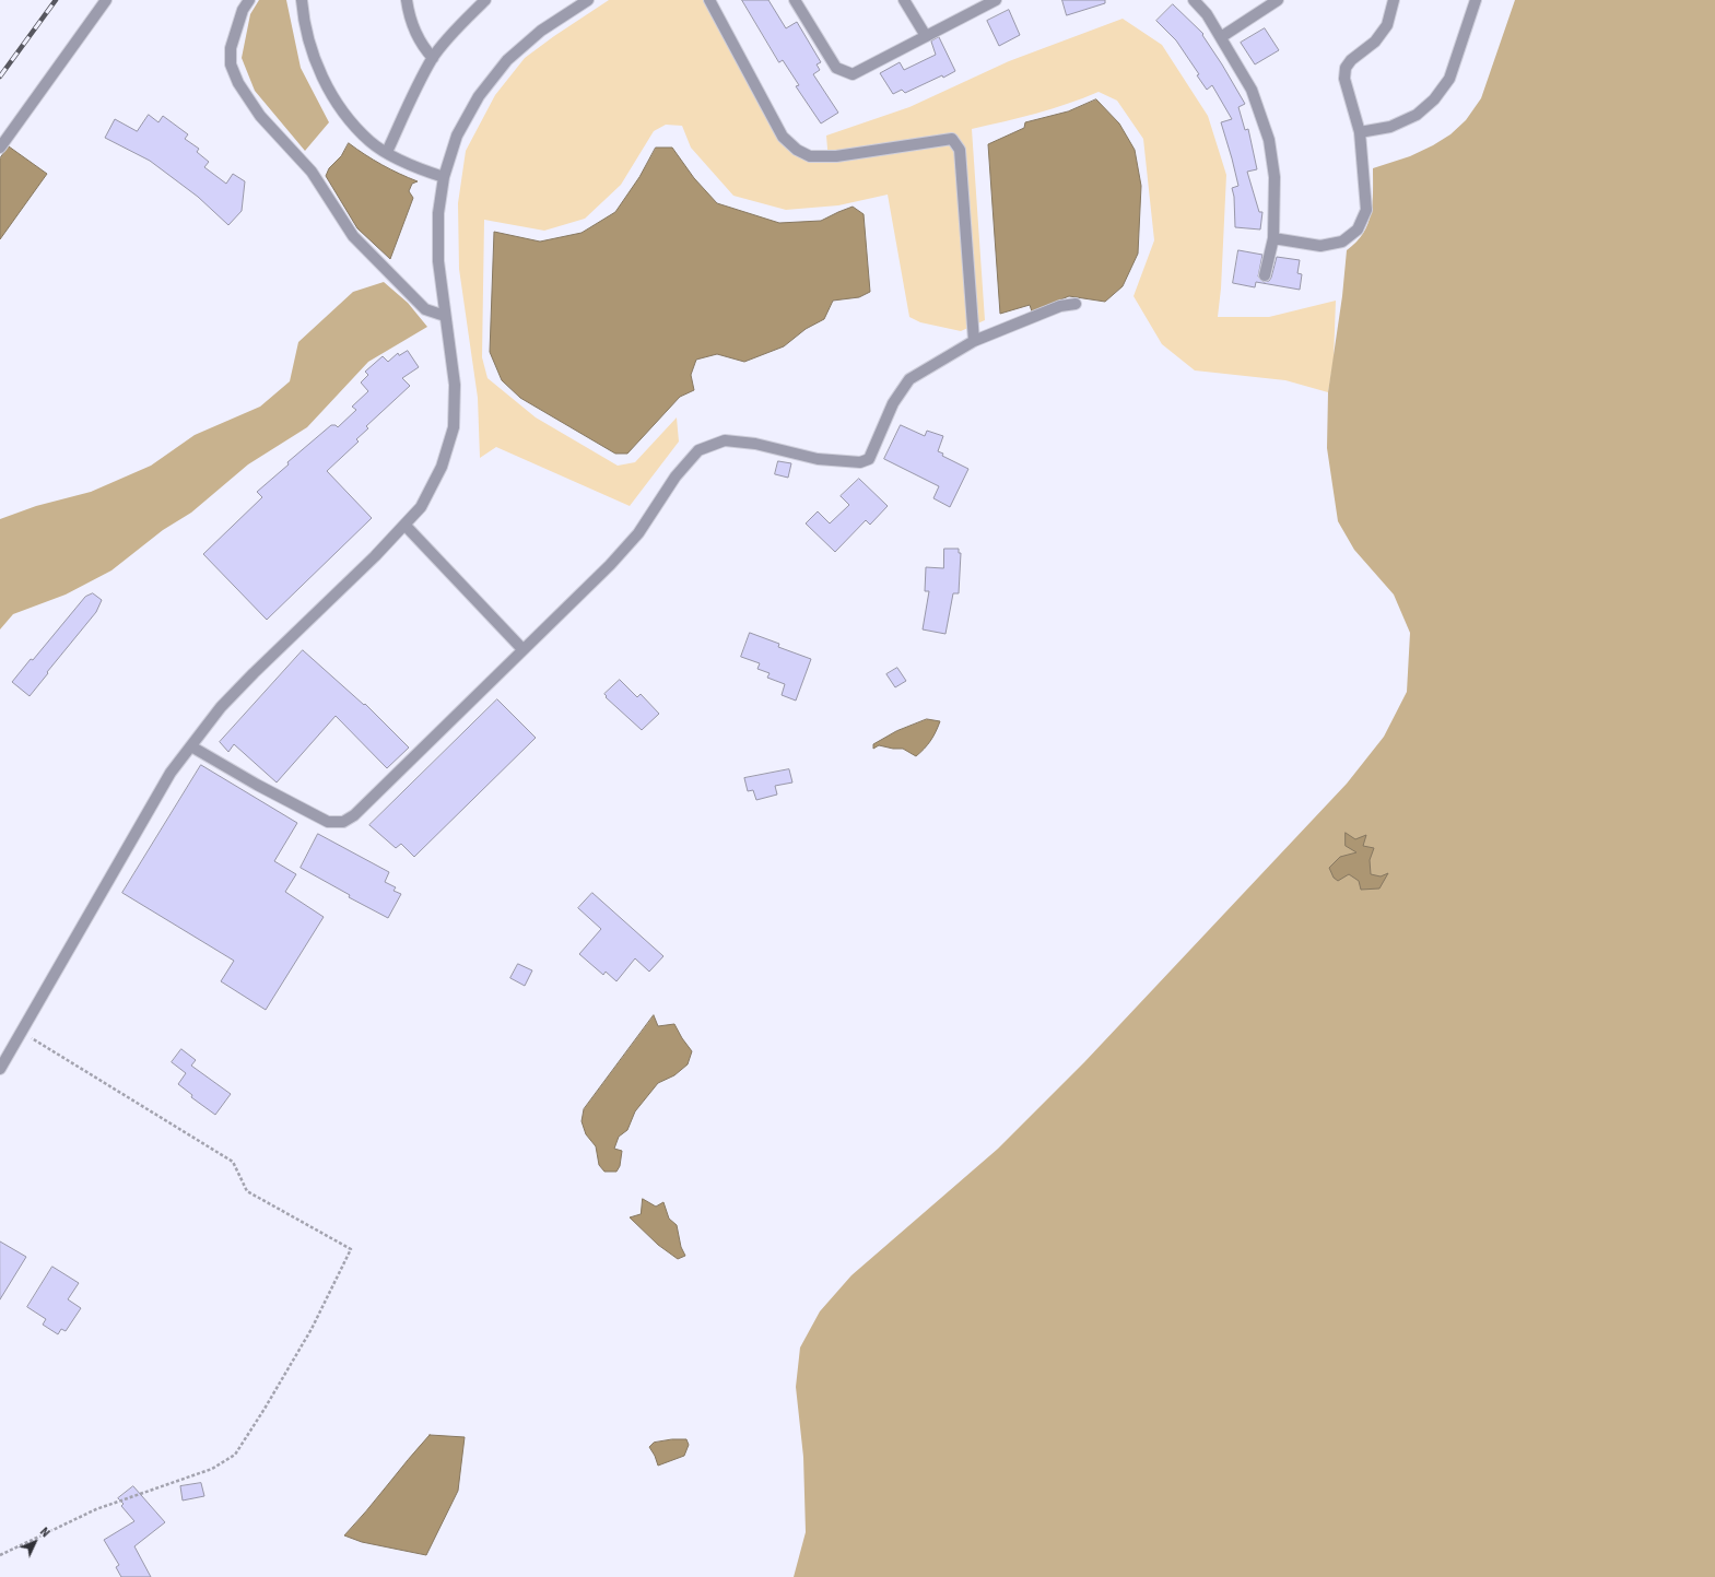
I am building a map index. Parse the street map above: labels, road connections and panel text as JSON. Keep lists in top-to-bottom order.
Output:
{
  "north": "top right"
}
